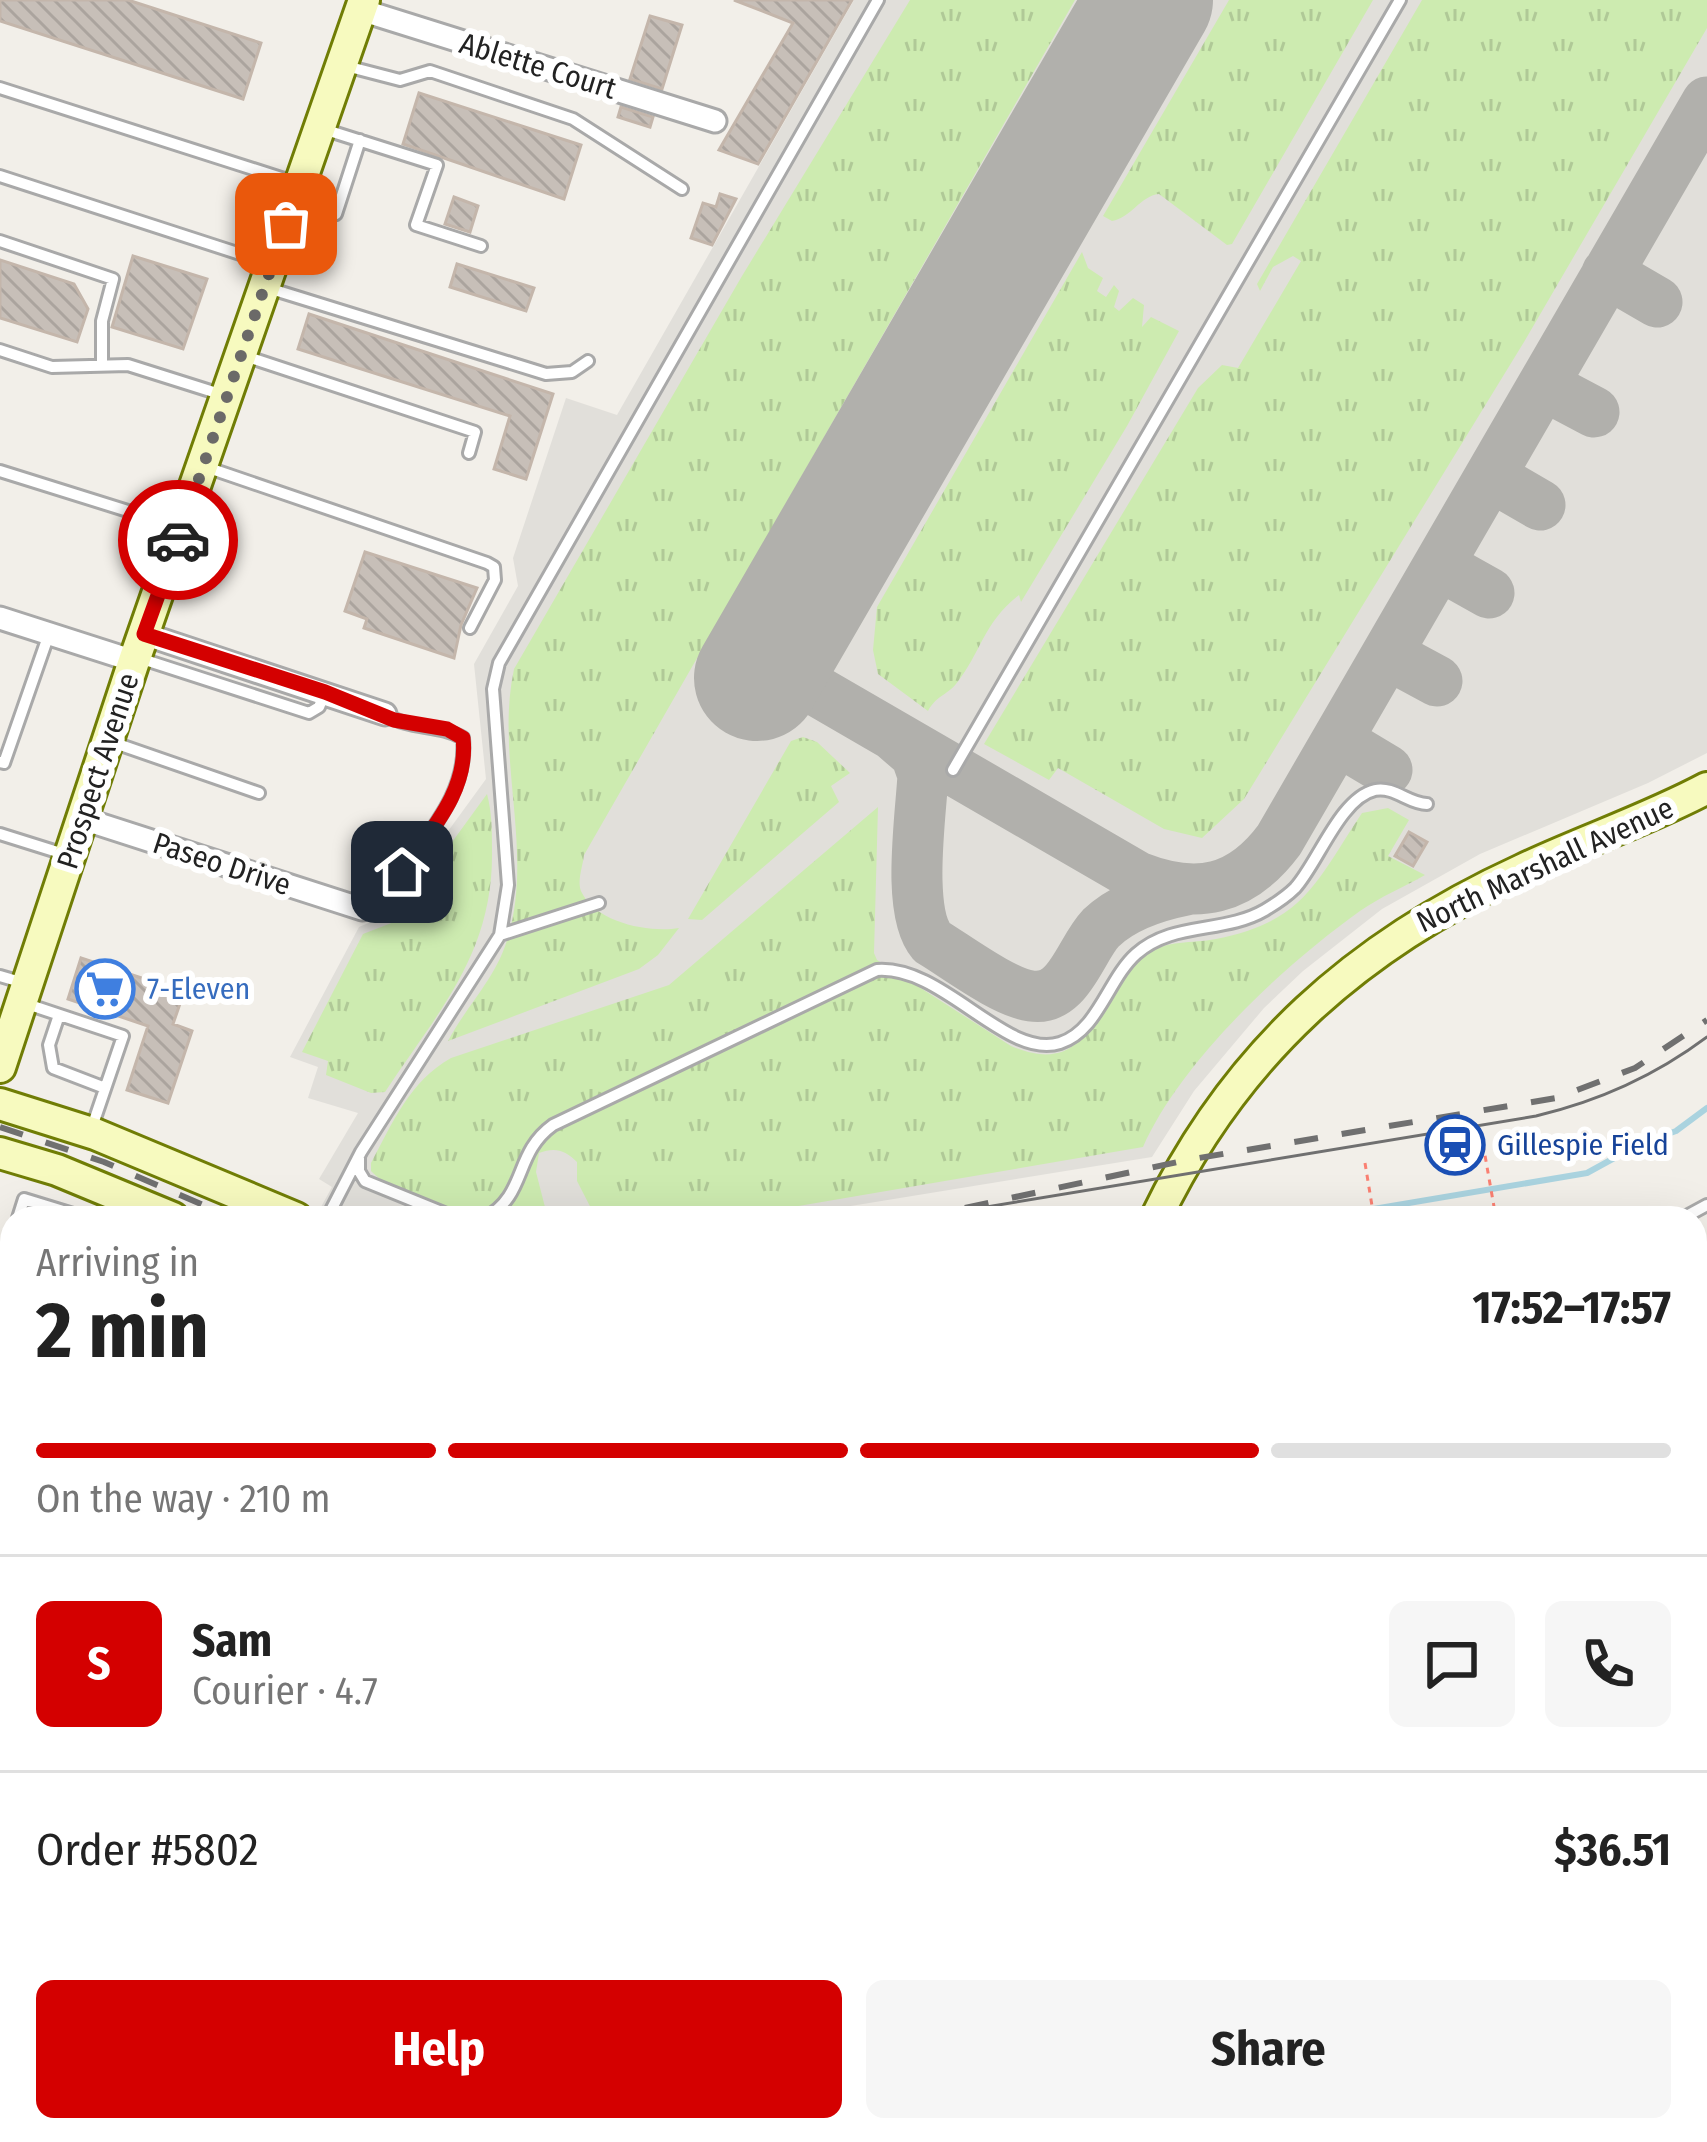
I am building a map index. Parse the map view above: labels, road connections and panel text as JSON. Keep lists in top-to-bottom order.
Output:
{
  "streets": {
    "main road": ["Prospect Avenue", "North Marshall Avenue"],
    "street": ["Ablette Court", "Paseo Drive"]
  },
  "crossings": [
    ["Ablette Court", "Prospect Avenue"],
    ["Prospect Avenue", "Paseo Drive"]
  ],
  "places": {
    "supermarket": ["7-Eleven"],
    "station": ["Gillespie Field"]
  },
  "page": {
    "heading": ["2 min", "Arriving in", "17:52–17:57"],
    "panel": [
      "Sam",
      "Courier · 4.7",
      "Order #5802",
      "$36.51"
    ],
    "bar": "On the way · 210 m",
    "round": "S",
    "buttons": ["Help", "Share"]
  }
}
